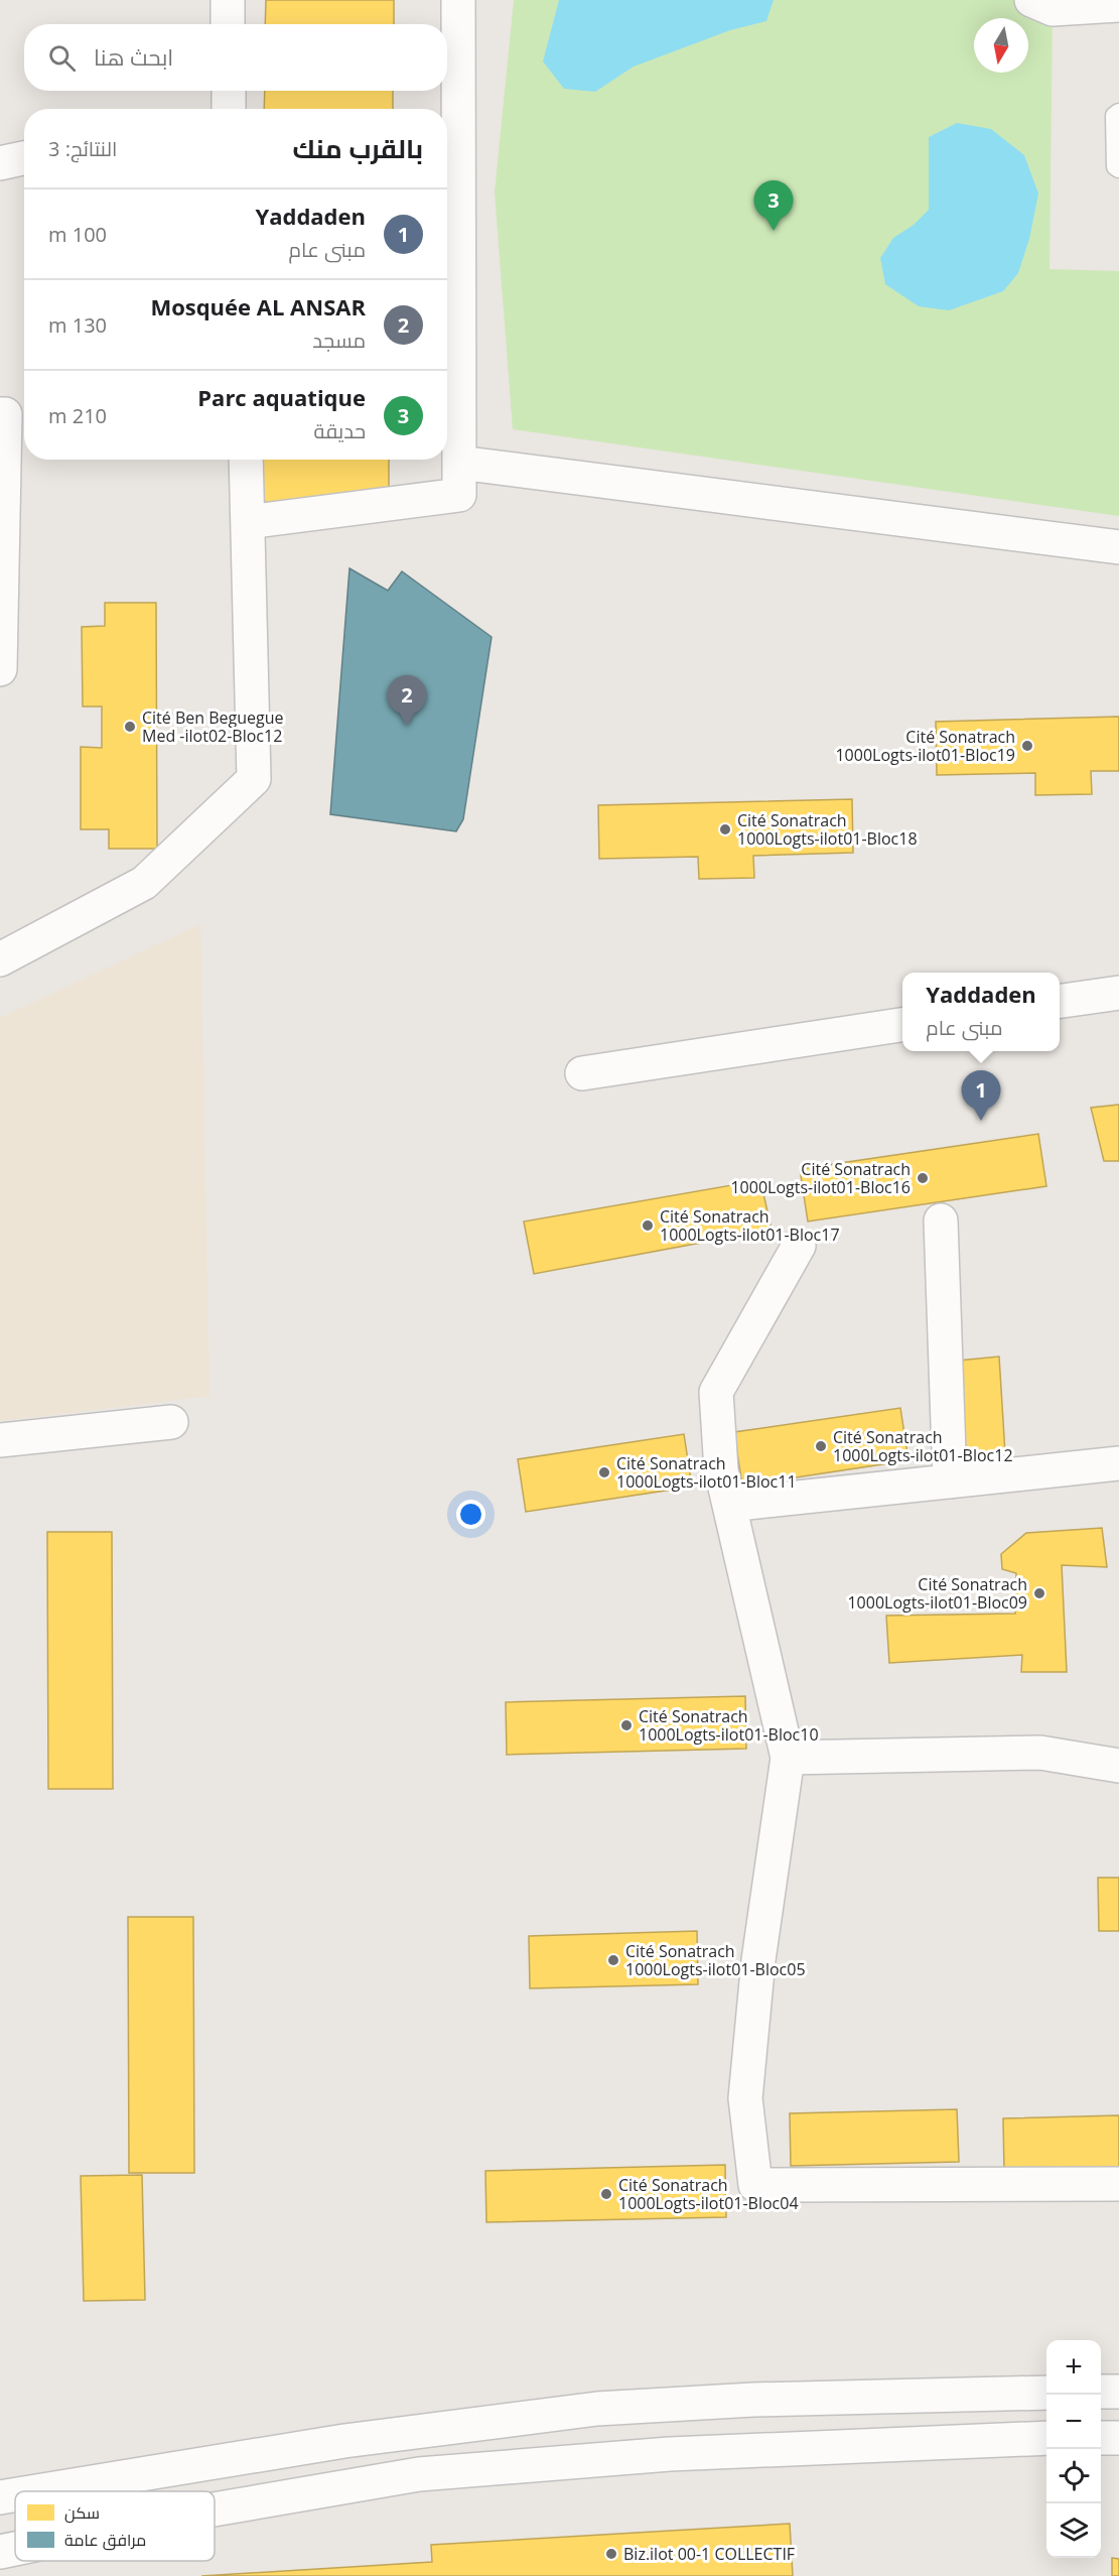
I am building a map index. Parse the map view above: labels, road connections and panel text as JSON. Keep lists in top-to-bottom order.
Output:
{
  "places": [
    "Cité Ben Beguegue Med -ilot02-Bloc12",
    "Cité Sonatrach 1000Logts-ilot01-Bloc19",
    "Cité Sonatrach 1000Logts-ilot01-Bloc18",
    "Cité Sonatrach 1000Logts-ilot01-Bloc16",
    "Cité Sonatrach 1000Logts-ilot01-Bloc17",
    "Cité Sonatrach 1000Logts-ilot01-Bloc12",
    "Cité Sonatrach 1000Logts-ilot01-Bloc11",
    "Cité Sonatrach 1000Logts-ilot01-Bloc09",
    "Cité Sonatrach 1000Logts-ilot01-Bloc10",
    "Cité Sonatrach 1000Logts-ilot01-Bloc05",
    "Cité Sonatrach 1000Logts-ilot01-Bloc04",
    "Biz.ilot 00-1 COLLECTIF"
  ],
  "legend": ["سكن", "مرافق عامة"],
  "north": "bottom",
  "page": {
    "search": "ابحث هنا",
    "heading": ["بالقرب منك", "النتائج: 3"],
    "pins": ["3", "2", "1"],
    "list": [
      {
        "mark": "1",
        "name": "Yaddaden",
        "note": "مبنى عام",
        "value": "100 m"
      },
      {
        "mark": "2",
        "name": "Mosquée AL ANSAR",
        "note": "مسجد",
        "value": "130 m"
      },
      {
        "mark": "3",
        "name": "Parc aquatique",
        "note": "حديقة",
        "value": "210 m"
      }
    ],
    "popup": ["Yaddaden", "مبنى عام"],
    "map_buttons": ["+", "−"]
  }
}
